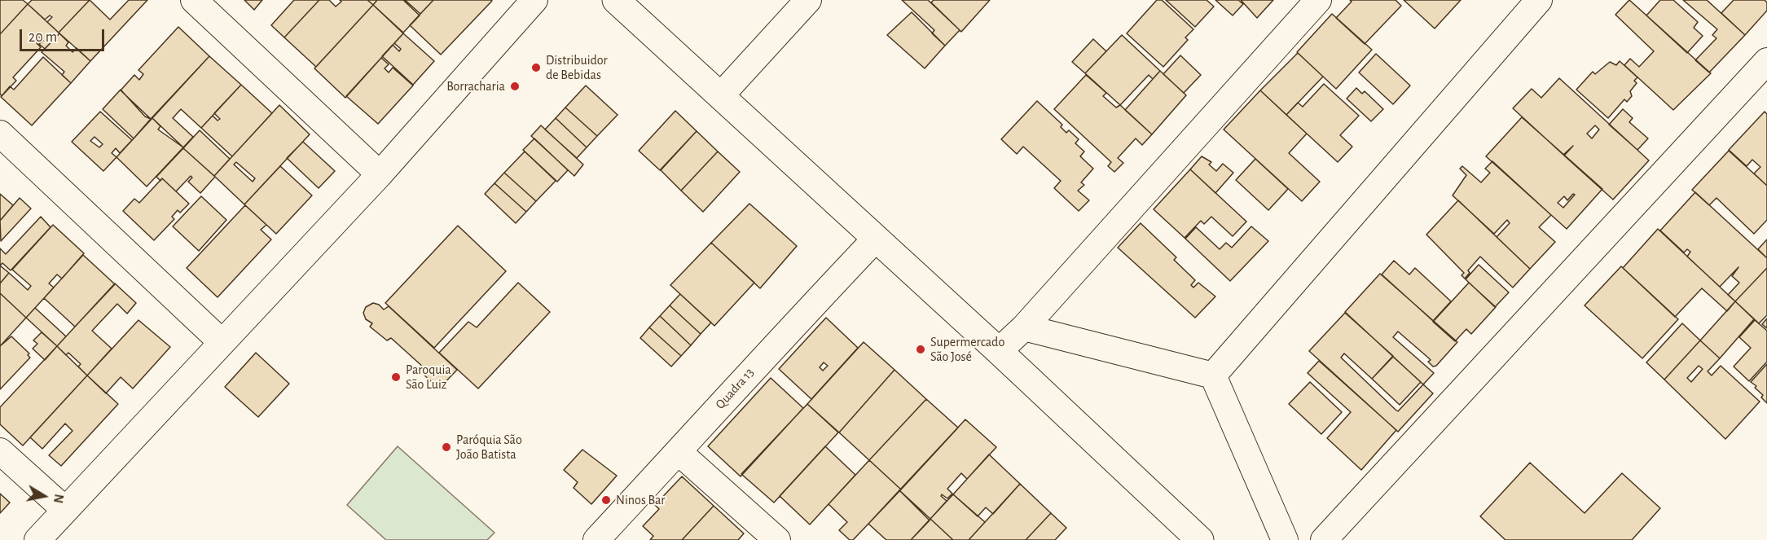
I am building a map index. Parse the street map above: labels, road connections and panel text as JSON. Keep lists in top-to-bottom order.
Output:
{
  "streets": {
    "street": ["Quadra 13"]
  },
  "places": [
    "Distribuidor de Bebidas",
    "Borracharia",
    "Supermercado São José",
    "Paroquia São Luiz",
    "Paróquia São João Batista",
    "Ninos Bar"
  ],
  "scale_bar": "20 m",
  "north": "right"
}
